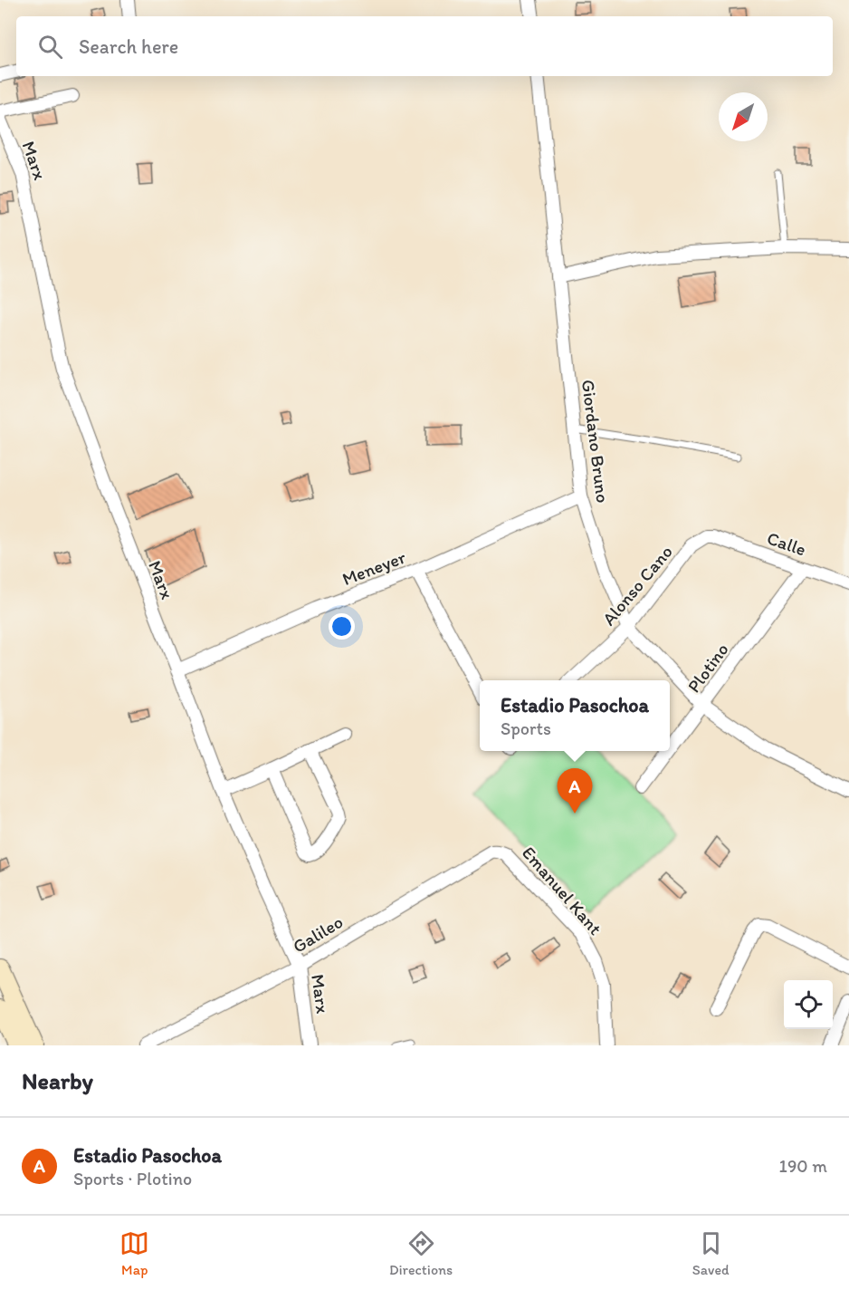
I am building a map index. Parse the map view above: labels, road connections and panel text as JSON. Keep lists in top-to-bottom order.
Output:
{
  "streets": {
    "street": [
      "Marx",
      "Giordano Bruno",
      "Calle",
      "Meneyer",
      "Alonso Cano",
      "Plotino",
      "Emanuel Kant",
      "Galileo"
    ]
  },
  "crossings": [
    ["Marx", "Meneyer"],
    ["Marx", "Galileo"],
    ["Giordano Bruno", "Meneyer"],
    ["Giordano Bruno", "Alonso Cano"],
    ["Giordano Bruno", "Plotino"],
    ["Calle", "Alonso Cano"],
    ["Calle", "Plotino"],
    ["Emanuel Kant", "Galileo"]
  ],
  "north": "bottom left",
  "page": {
    "search": "Search here",
    "popup": ["Estadio Pasochoa", "Sports"],
    "pins": "A",
    "heading": "Nearby",
    "list": [
      {
        "mark": "A",
        "name": "Estadio Pasochoa",
        "note": "Sports · Plotino",
        "value": "190 m"
      }
    ],
    "nav": ["Map", "Directions", "Saved"]
  }
}
